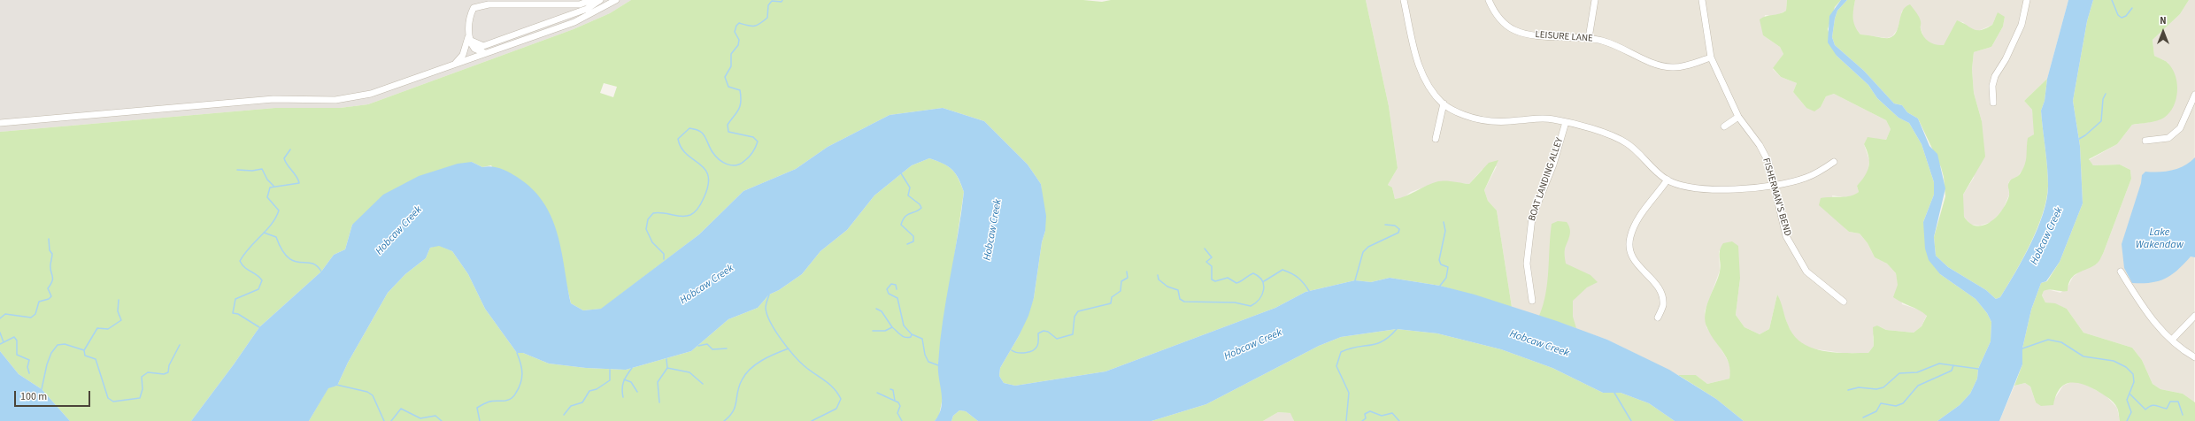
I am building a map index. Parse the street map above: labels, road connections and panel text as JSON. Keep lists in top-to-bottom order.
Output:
{
  "streets": {
    "street": ["LEISURE LANE", "BOAT LANDING ALLEY", "FISHERMAN'S BEND"]
  },
  "crossings": [
    ["LEISURE LANE", "FISHERMAN'S BEND"]
  ],
  "water": ["Hobcaw Creek", "Lake Wakendaw"],
  "scale_bar": "100 m",
  "north": "top"
}
